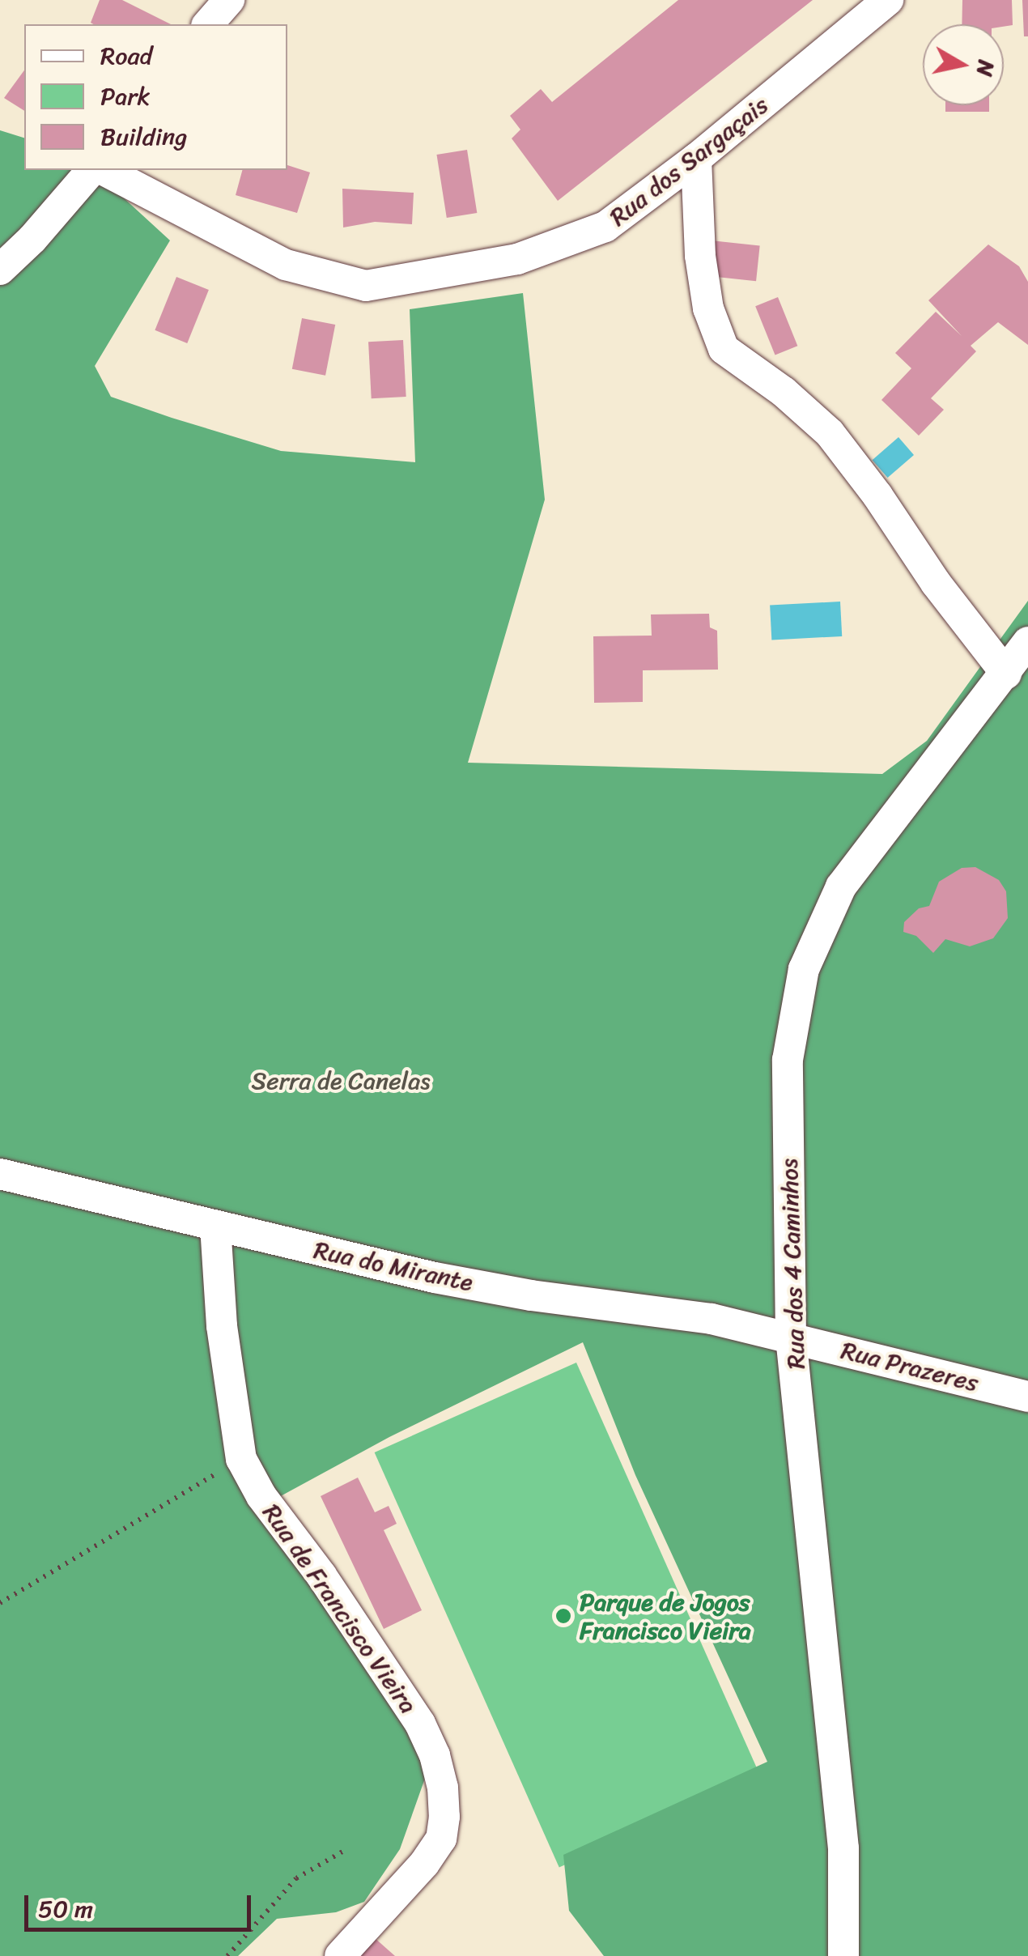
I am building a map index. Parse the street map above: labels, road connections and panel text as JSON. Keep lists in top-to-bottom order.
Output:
{
  "streets": {
    "street": [
      "Rua dos Sargaçais",
      "Rua dos 4 Caminhos",
      "Rua do Mirante",
      "Rua Prazeres",
      "Rua de Francisco Vieira"
    ]
  },
  "crossings": [
    ["Rua dos 4 Caminhos", "Rua do Mirante"],
    ["Rua dos 4 Caminhos", "Rua Prazeres"],
    ["Rua do Mirante", "Rua Prazeres"],
    ["Rua do Mirante", "Rua de Francisco Vieira"]
  ],
  "parks": ["Serra de Canelas"],
  "places": ["Parque de Jogos Francisco Vieira"],
  "legend": ["Road", "Park", "Building"],
  "scale_bar": "50 m",
  "north": "right"
}
